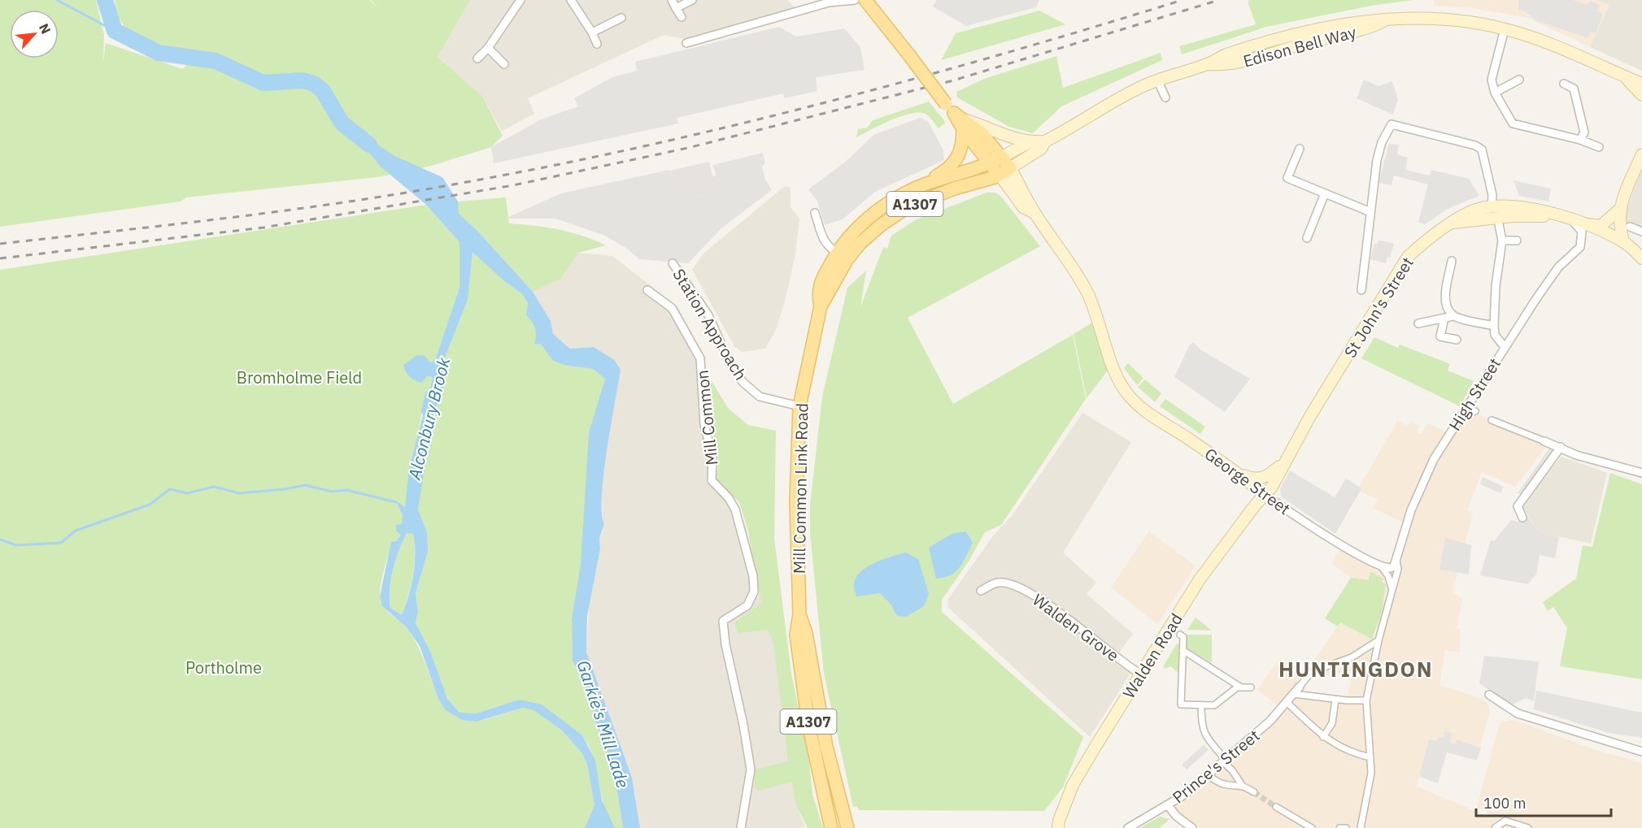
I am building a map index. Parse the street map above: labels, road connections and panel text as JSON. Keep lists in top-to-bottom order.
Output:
{
  "streets": {
    "main road": [
      "Edison Bell Way",
      "A1307",
      "St John's Street",
      "George Street",
      "Mill Common Link Road",
      "Walden Road"
    ],
    "street": [
      "Station Approach",
      "High Street",
      "Mill Common",
      "Walden Grove",
      "Prince's Street"
    ]
  },
  "crossings": [
    ["Edison Bell Way", "George Street"],
    ["Edison Bell Way", "Mill Common Link Road"],
    ["A1307", "Mill Common Link Road"],
    ["St John's Street", "High Street"],
    ["St John's Street", "George Street"],
    ["St John's Street", "Walden Road"],
    ["Station Approach", "Mill Common Link Road"],
    ["George Street", "Mill Common Link Road"],
    ["George Street", "Walden Road"],
    ["Walden Grove", "Walden Road"]
  ],
  "districts": ["HUNTINGDON"],
  "water": ["Alconbury Brook", "Garkie's Mill Lade"],
  "parks": ["Bromholme Field", "Portholme"],
  "scale_bar": "100 m",
  "north": "top right"
}
